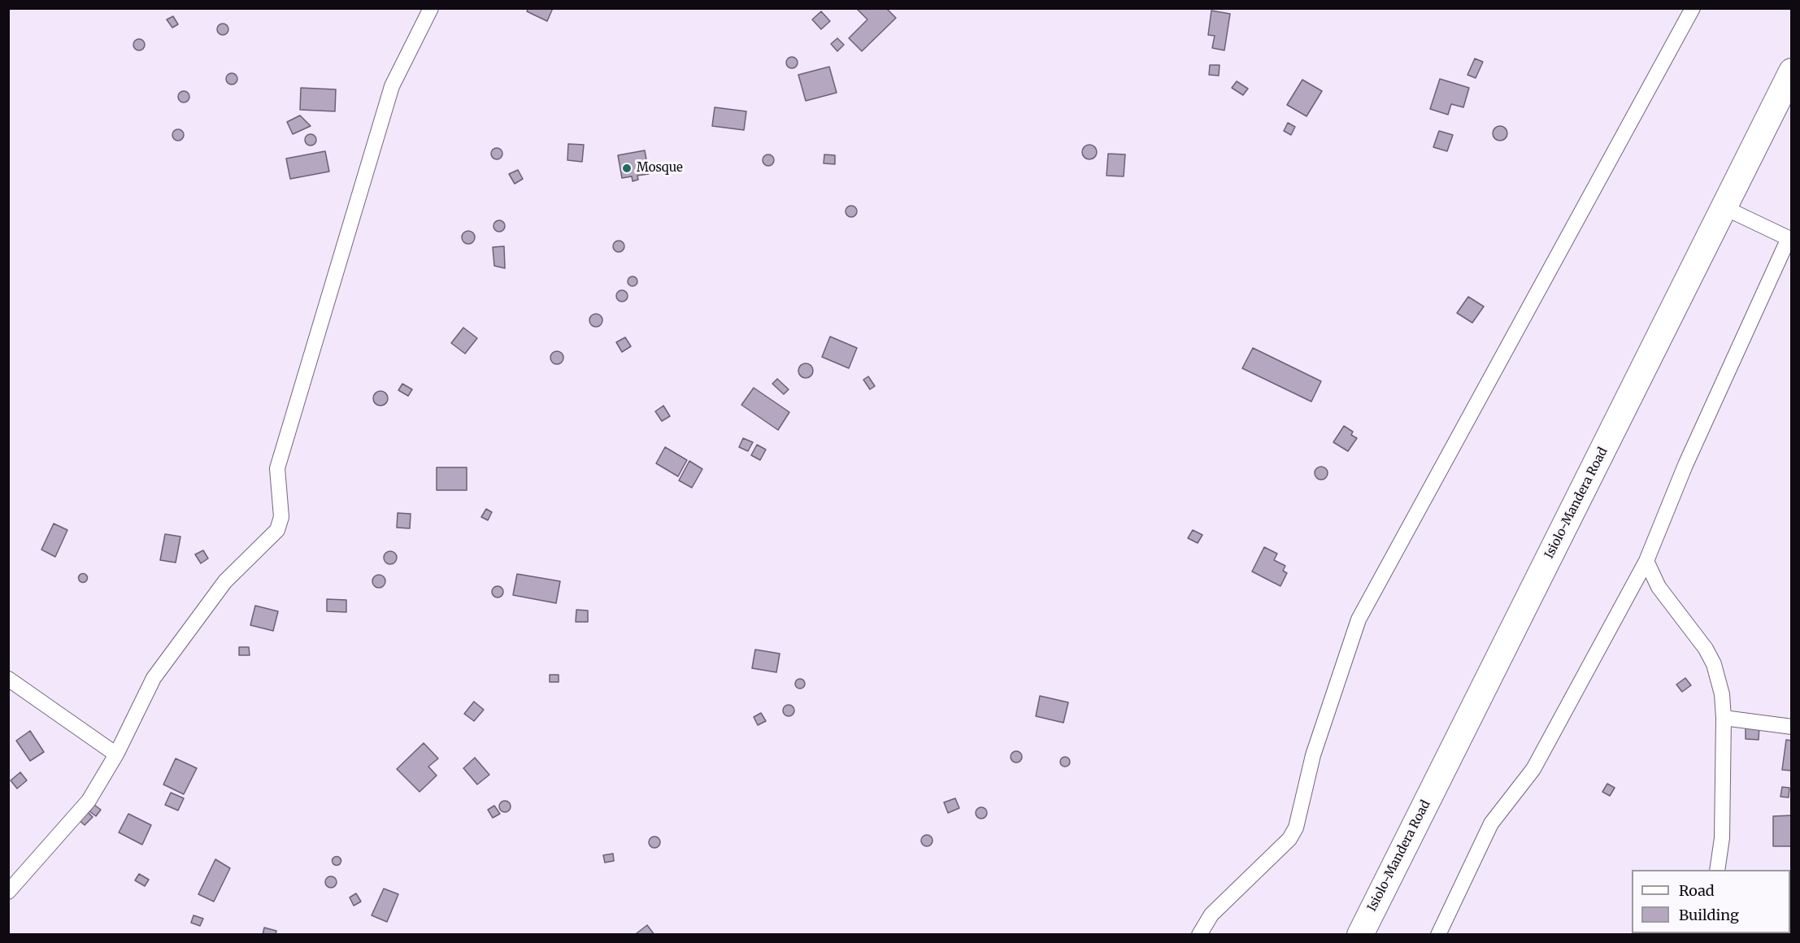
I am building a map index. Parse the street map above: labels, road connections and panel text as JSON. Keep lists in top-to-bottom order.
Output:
{
  "streets": {
    "highway": ["Isiolo-Mandera Road"]
  },
  "places": ["Mosque"],
  "legend": ["Road", "Building"]
}
